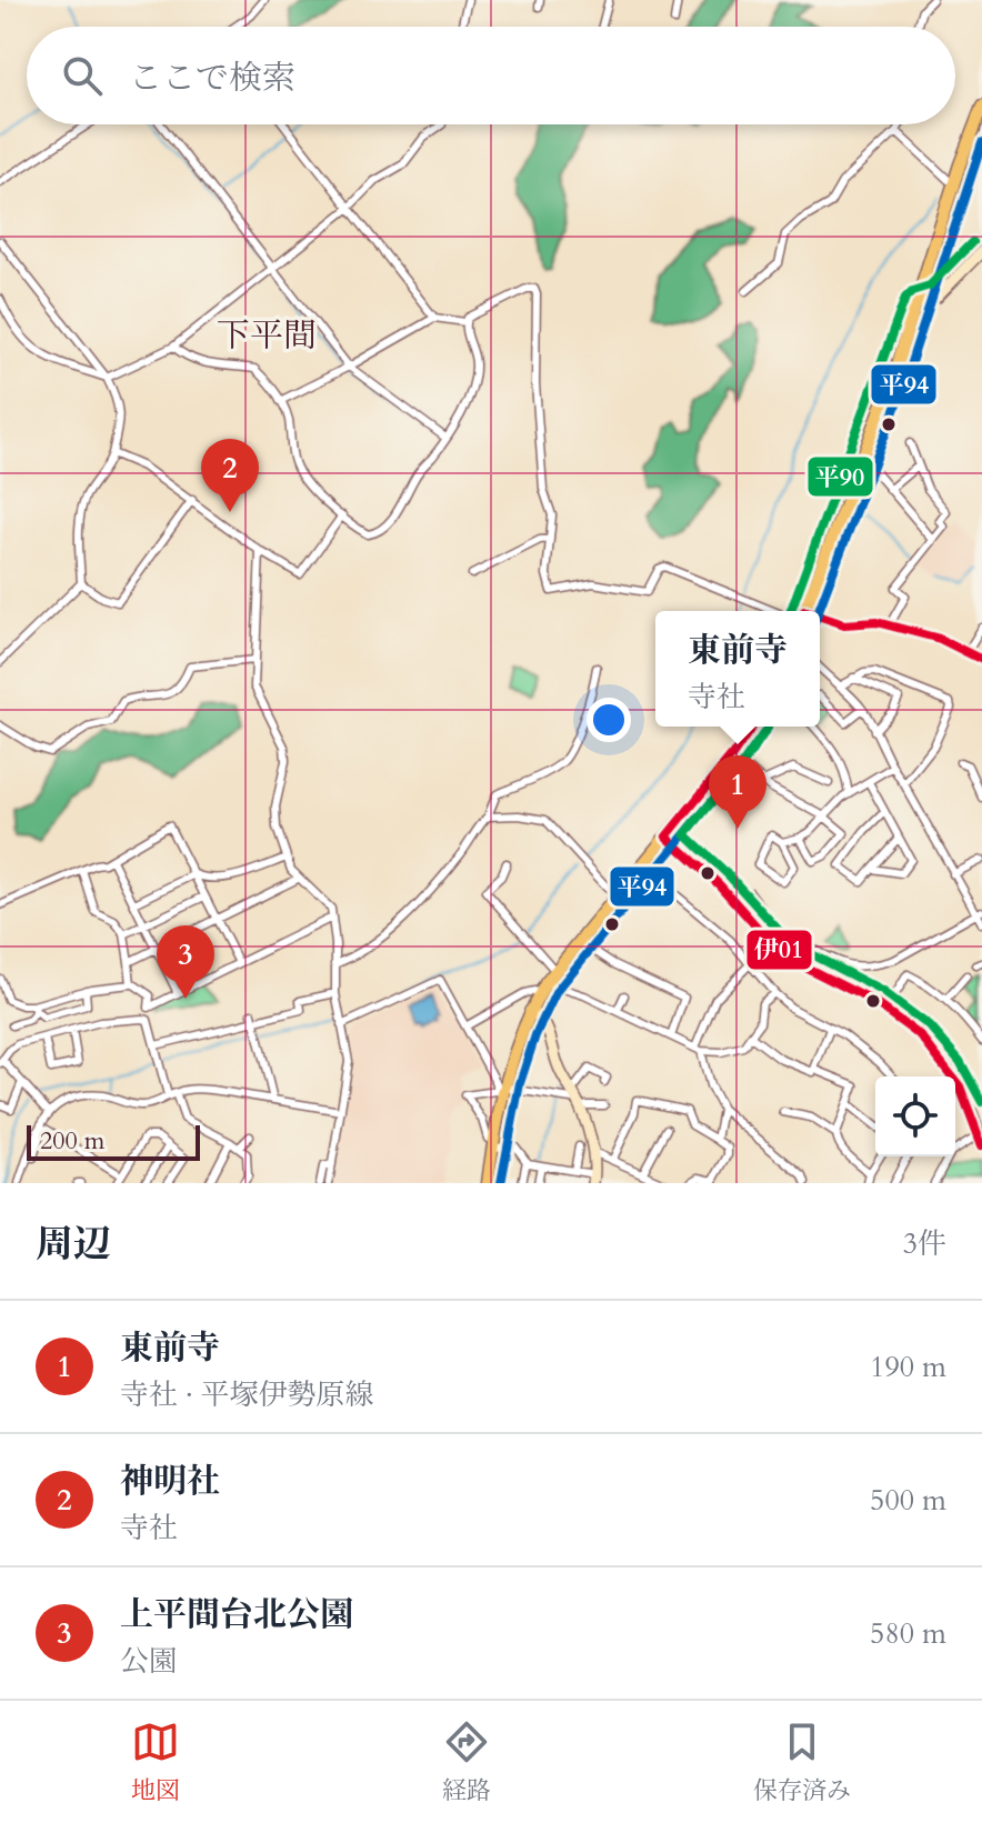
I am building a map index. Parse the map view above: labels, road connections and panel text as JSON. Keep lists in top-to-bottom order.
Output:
{
  "districts": ["下平間"],
  "lines": ["transit line 平94", "transit line 平90", "transit line 伊01"],
  "scale_bar": "200 m",
  "page": {
    "search": "ここで検索",
    "pins": ["2", "1", "3"],
    "popup": ["東前寺", "寺社"],
    "scale": "200 m",
    "heading": ["周辺", "3件"],
    "list": [
      {
        "mark": "1",
        "name": "東前寺",
        "note": "寺社 · 平塚伊勢原線",
        "value": "190 m"
      },
      {
        "mark": "2",
        "name": "神明社",
        "note": "寺社",
        "value": "500 m"
      },
      {
        "mark": "3",
        "name": "上平間台北公園",
        "note": "公園",
        "value": "580 m"
      }
    ],
    "nav": ["地図", "経路", "保存済み"]
  }
}
